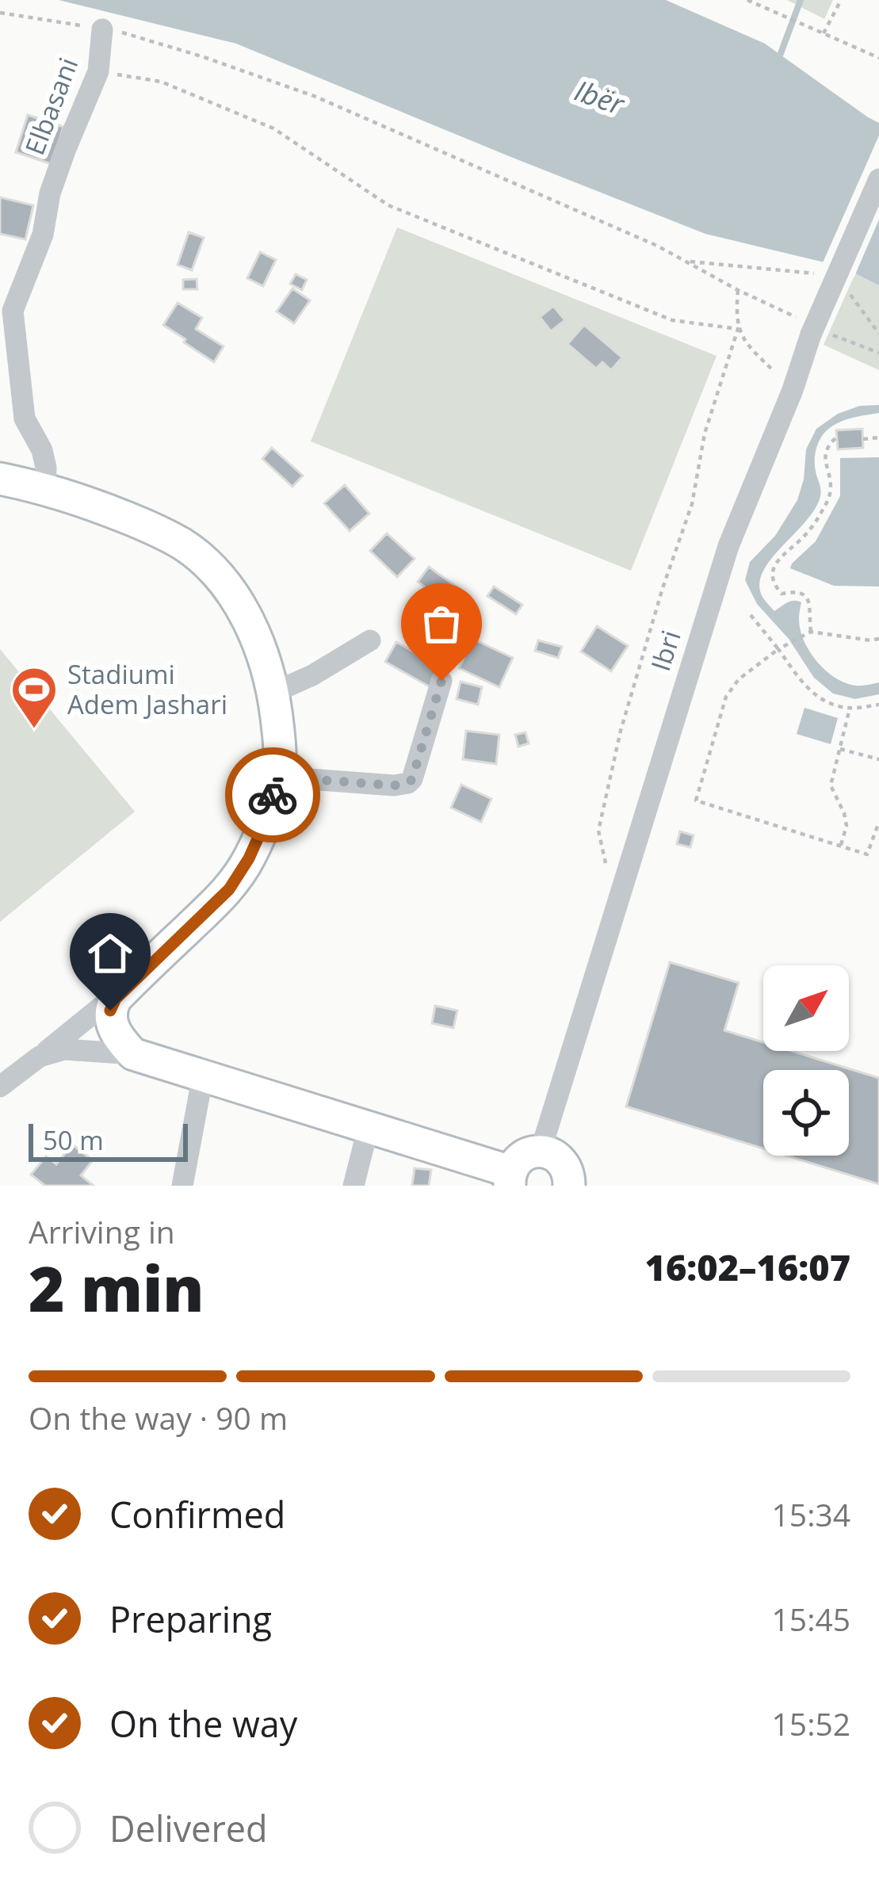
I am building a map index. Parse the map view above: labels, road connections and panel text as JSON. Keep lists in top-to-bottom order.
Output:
{
  "streets": {
    "street": ["Elbasani", "Ibri"]
  },
  "water": ["Ibër"],
  "places": {
    "sports": ["Stadiumi Adem Jashari"]
  },
  "scale_bar": "50 m",
  "north": "top right",
  "page": {
    "scale": "50 m",
    "heading": ["2 min", "Arriving in", "16:02–16:07"],
    "bar": "On the way · 90 m",
    "list": [
      ["Confirmed", "15:34"],
      ["Preparing", "15:45"],
      ["On the way", "15:52"],
      "Delivered"
    ]
  }
}
